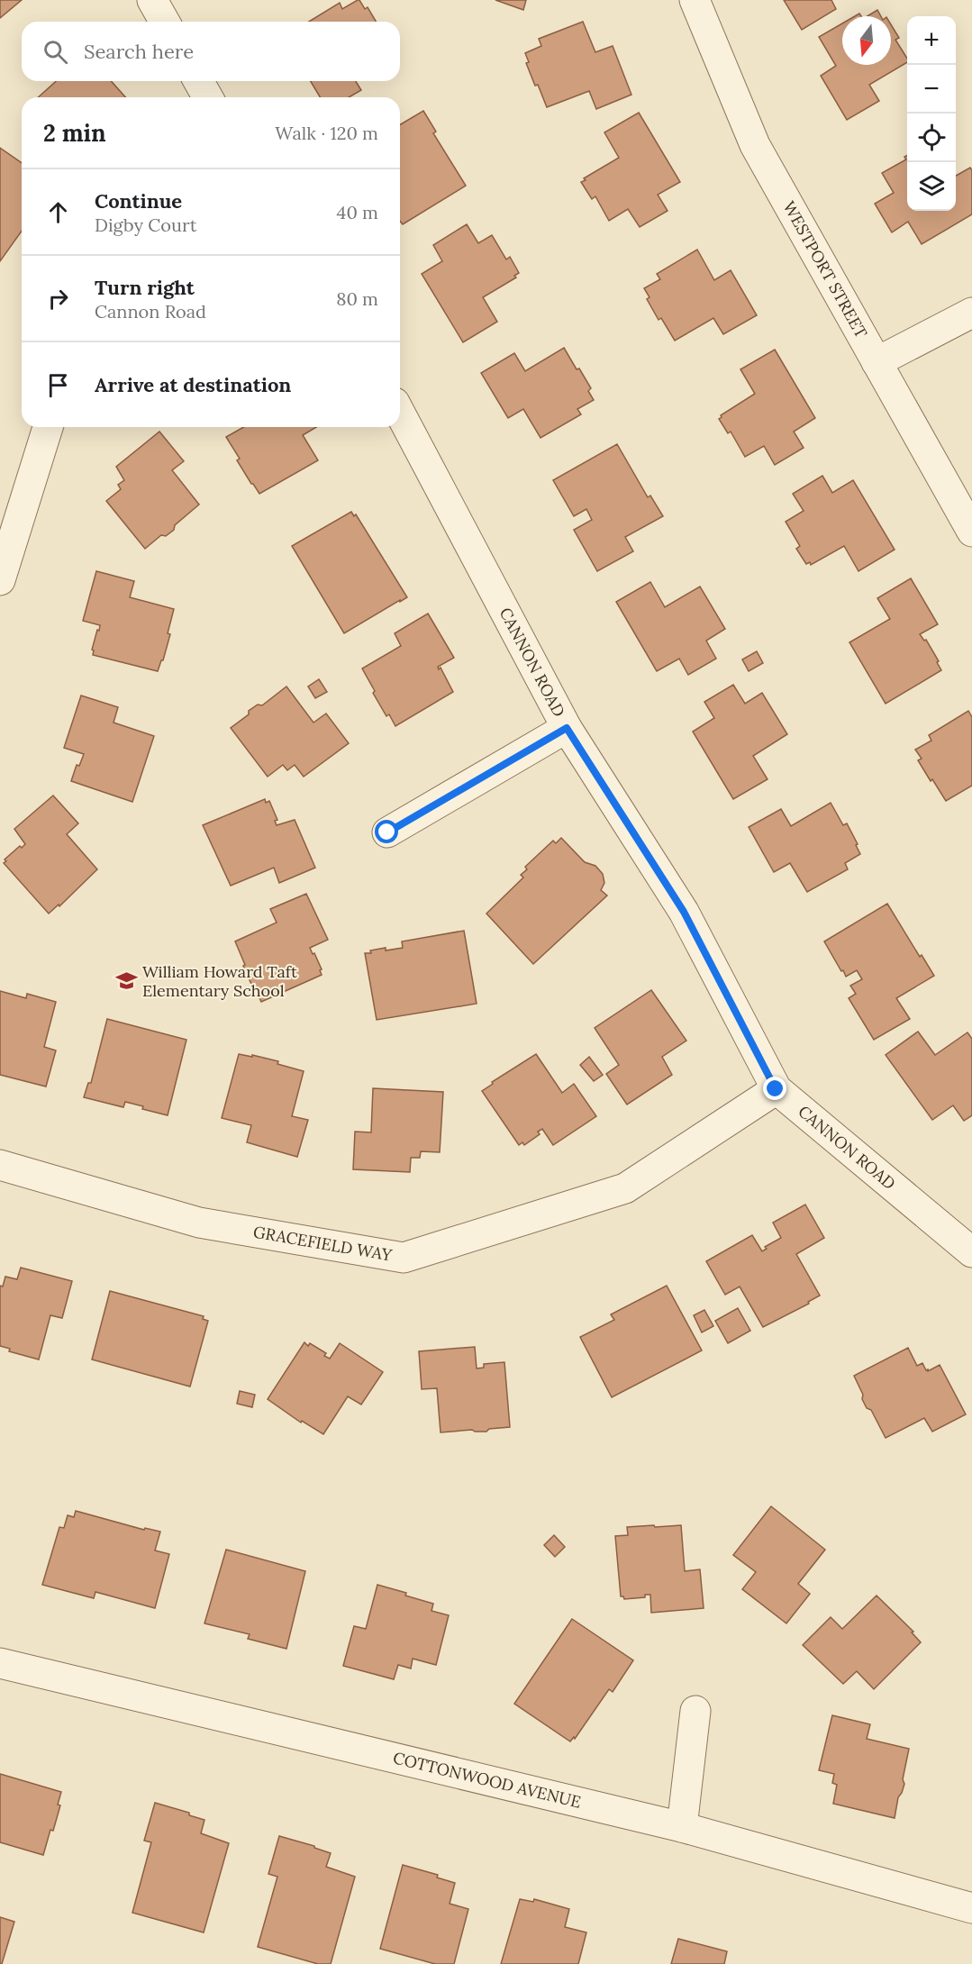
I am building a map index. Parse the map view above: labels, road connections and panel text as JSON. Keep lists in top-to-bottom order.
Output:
{
  "streets": {
    "street": [
      "WESTPORT STREET",
      "CANNON ROAD",
      "GRACEFIELD WAY",
      "COTTONWOOD AVENUE"
    ]
  },
  "crossings": [
    ["CANNON ROAD", "GRACEFIELD WAY"]
  ],
  "places": {
    "school or university": ["William Howard Taft Elementary School"]
  },
  "north": "bottom",
  "page": {
    "map_buttons": ["+", "−"],
    "search": "Search here",
    "heading": ["2 min", "Walk · 120 m"],
    "list": [
      ["Continue", "Digby Court", "40 m"],
      ["Turn right", "Cannon Road", "80 m"],
      "Arrive at destination"
    ]
  }
}
